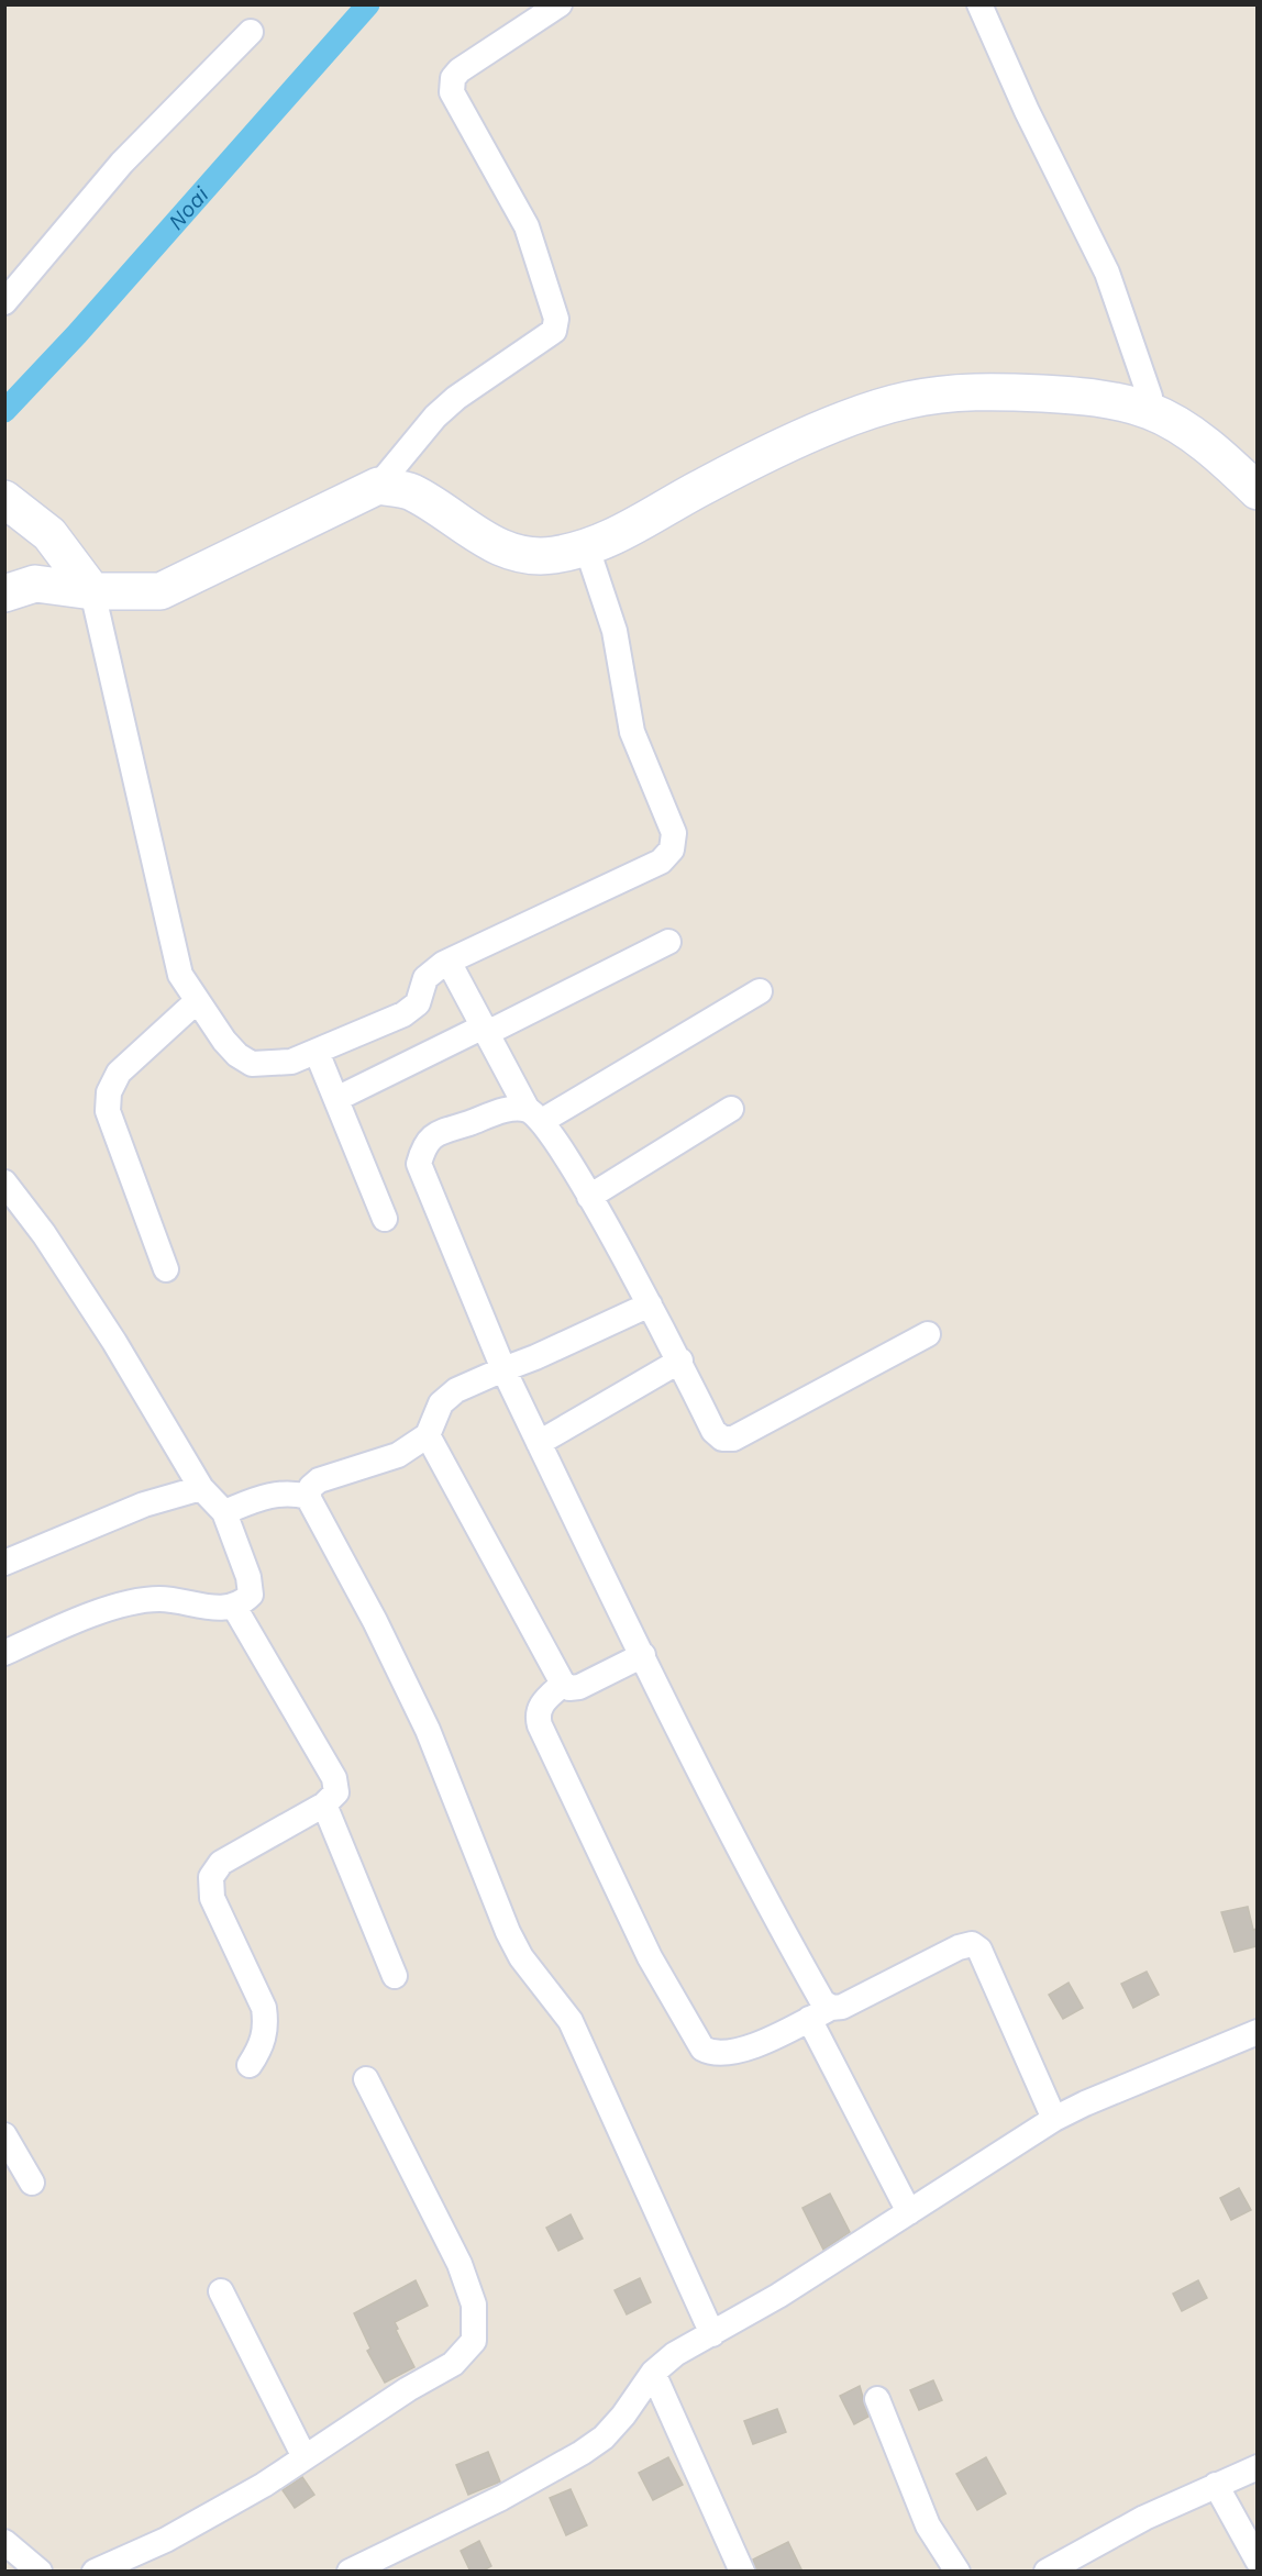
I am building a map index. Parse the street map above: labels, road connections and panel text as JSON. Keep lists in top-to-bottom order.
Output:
{
  "water": ["Noai"]
}
